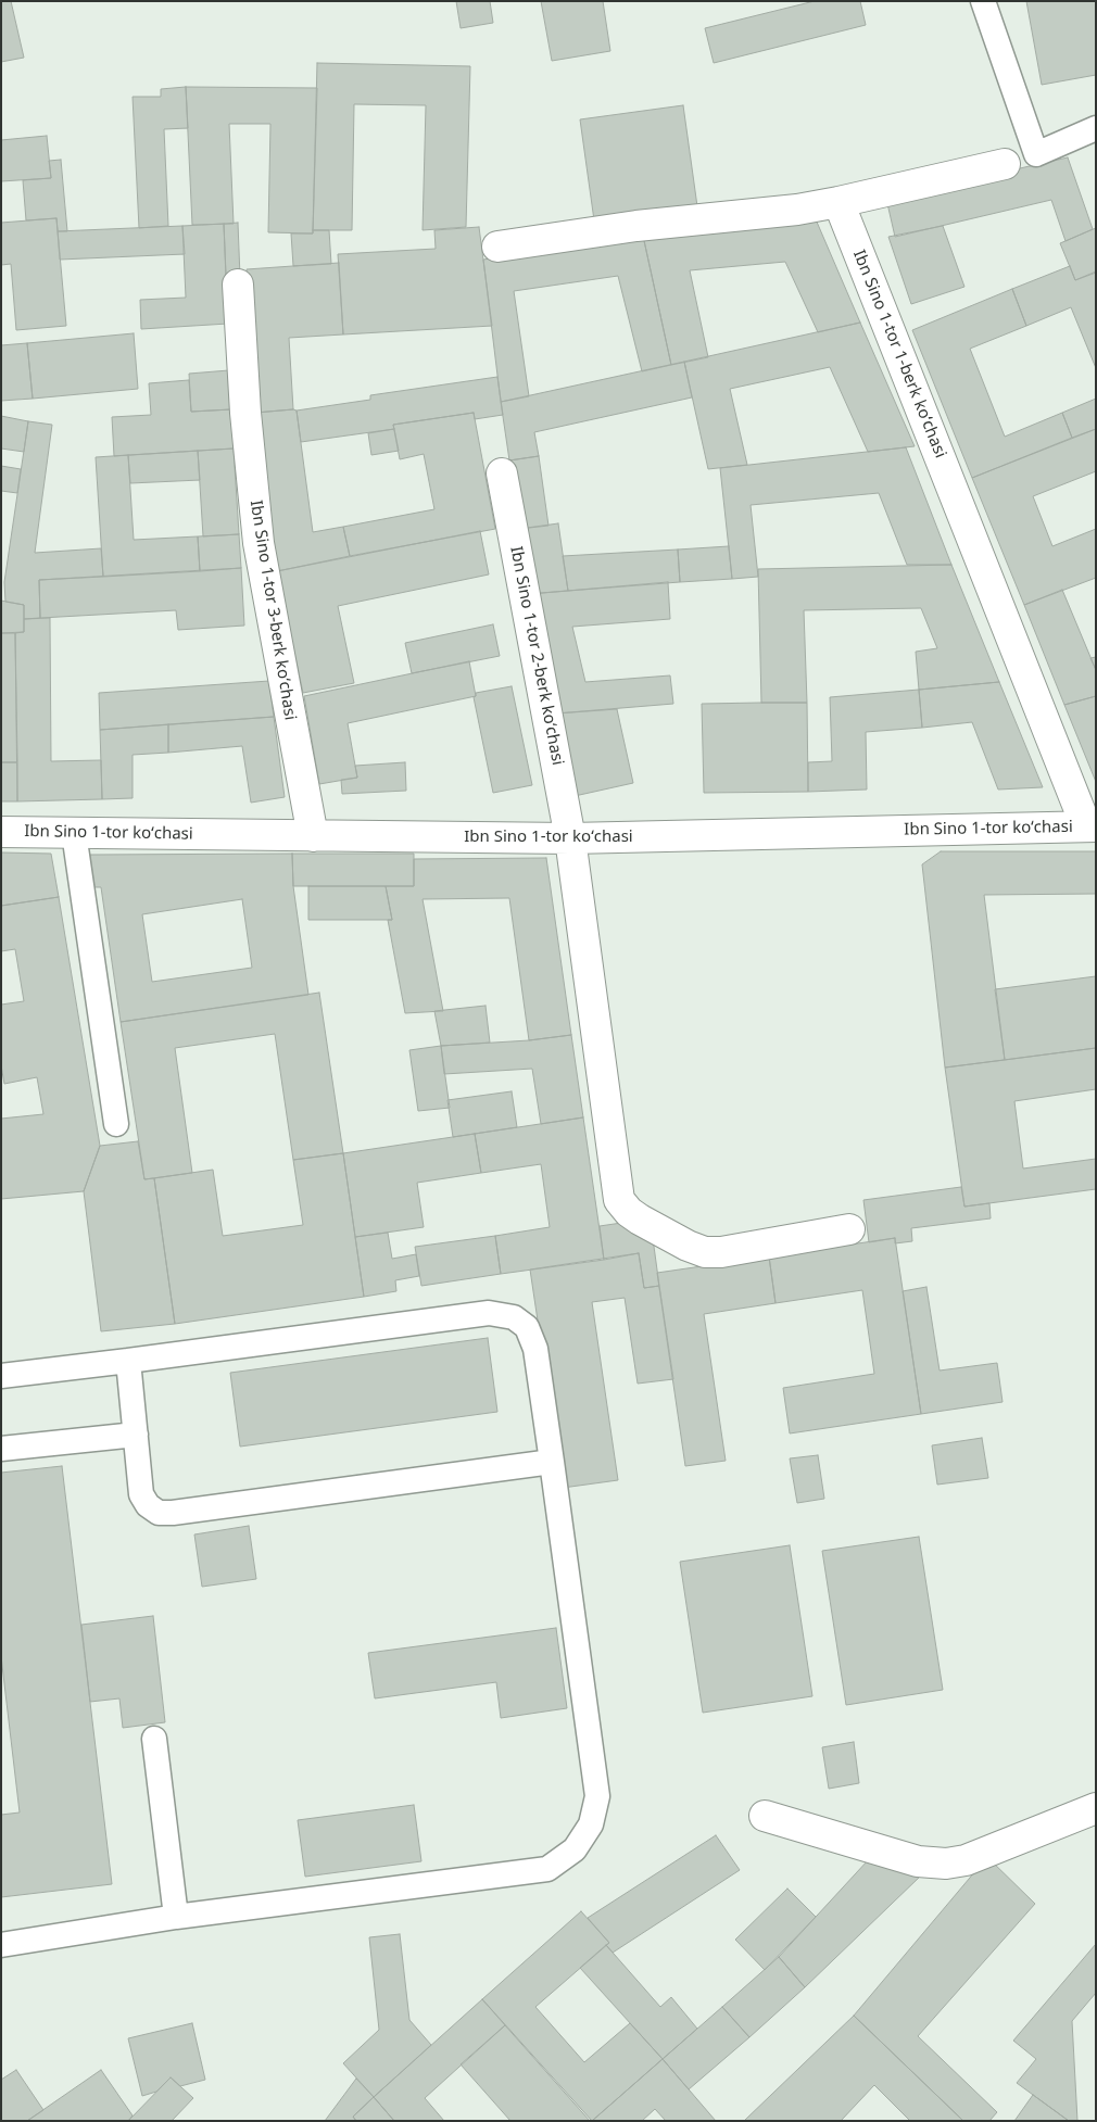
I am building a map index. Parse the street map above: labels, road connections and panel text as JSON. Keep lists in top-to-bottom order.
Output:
{
  "streets": {
    "street": [
      "Ibn Sino 1-tor 1-berk koʻchasi",
      "Ibn Sino 1-tor 3-berk koʻchasi",
      "Ibn Sino 1-tor 2-berk koʻchasi",
      "Ibn Sino 1-tor koʻchasi"
    ]
  },
  "crossings": [
    ["Ibn Sino 1-tor 1-berk koʻchasi", "Ibn Sino 1-tor koʻchasi"],
    ["Ibn Sino 1-tor 3-berk koʻchasi", "Ibn Sino 1-tor koʻchasi"],
    ["Ibn Sino 1-tor 2-berk koʻchasi", "Ibn Sino 1-tor koʻchasi"]
  ]
}
